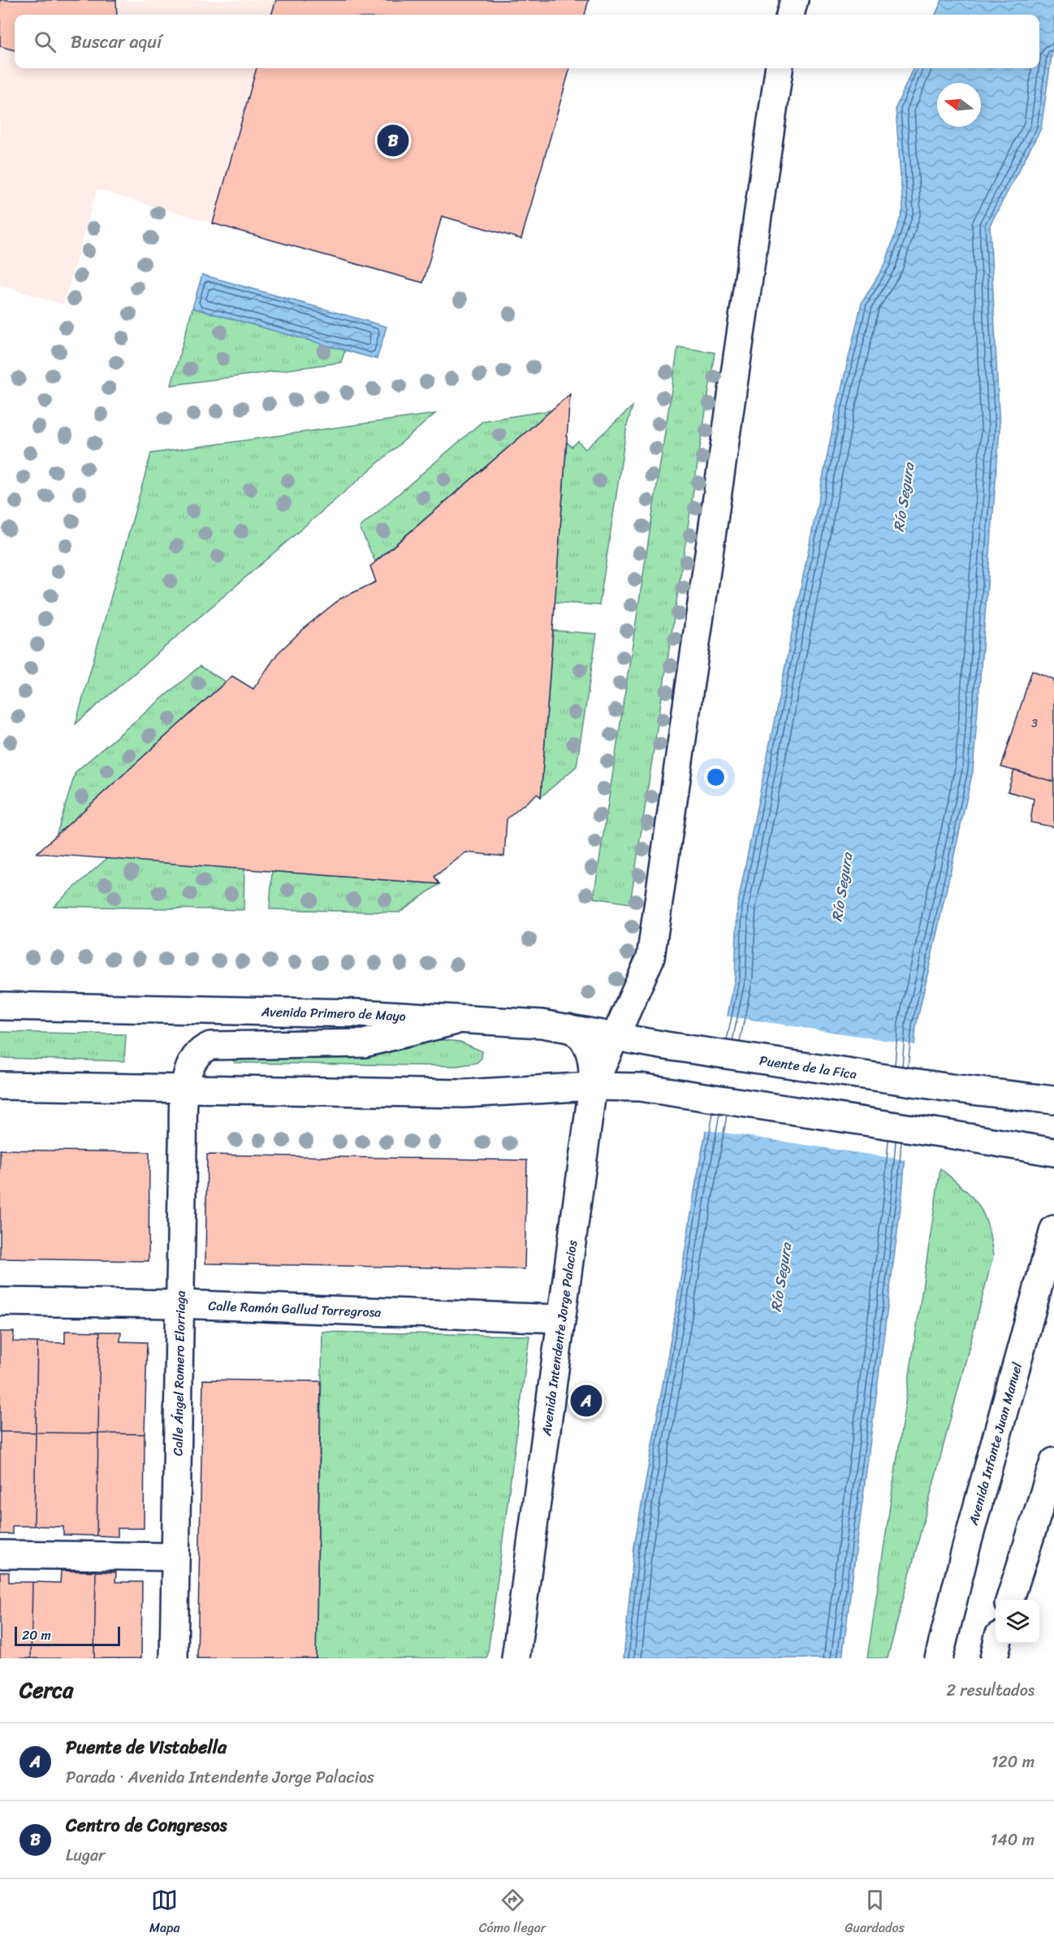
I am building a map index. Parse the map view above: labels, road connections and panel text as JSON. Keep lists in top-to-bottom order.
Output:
{
  "streets": {
    "main road": [
      "Avenida Primero de Mayo",
      "Puente de la Fica",
      "Calle Ramón Gallud Torregrosa",
      "Avenida Intendente Jorge Palacios",
      "Calle Ángel Romero Elorriaga",
      "Avenida Infante Juan Manuel"
    ]
  },
  "crossings": [
    ["Avenida Primero de Mayo", "Puente de la Fica"],
    ["Avenida Primero de Mayo", "Avenida Intendente Jorge Palacios"],
    ["Avenida Primero de Mayo", "Calle Ángel Romero Elorriaga"],
    ["Calle Ramón Gallud Torregrosa", "Avenida Intendente Jorge Palacios"],
    ["Calle Ramón Gallud Torregrosa", "Calle Ángel Romero Elorriaga"]
  ],
  "water": ["Río Segura"],
  "house_numbers": ["3"],
  "scale_bar": "20 m",
  "north": "left",
  "page": {
    "search": "Buscar aquí",
    "pins": ["B", "A"],
    "scale": "20 m",
    "heading": ["Cerca", "2 resultados"],
    "list": [
      {
        "mark": "A",
        "name": "Puente de Vistabella",
        "note": "Parada · Avenida Intendente Jorge Palacios",
        "value": "120 m"
      },
      {
        "mark": "B",
        "name": "Centro de Congresos",
        "note": "Lugar",
        "value": "140 m"
      }
    ],
    "nav": ["Mapa", "Cómo llegar", "Guardados"]
  }
}
